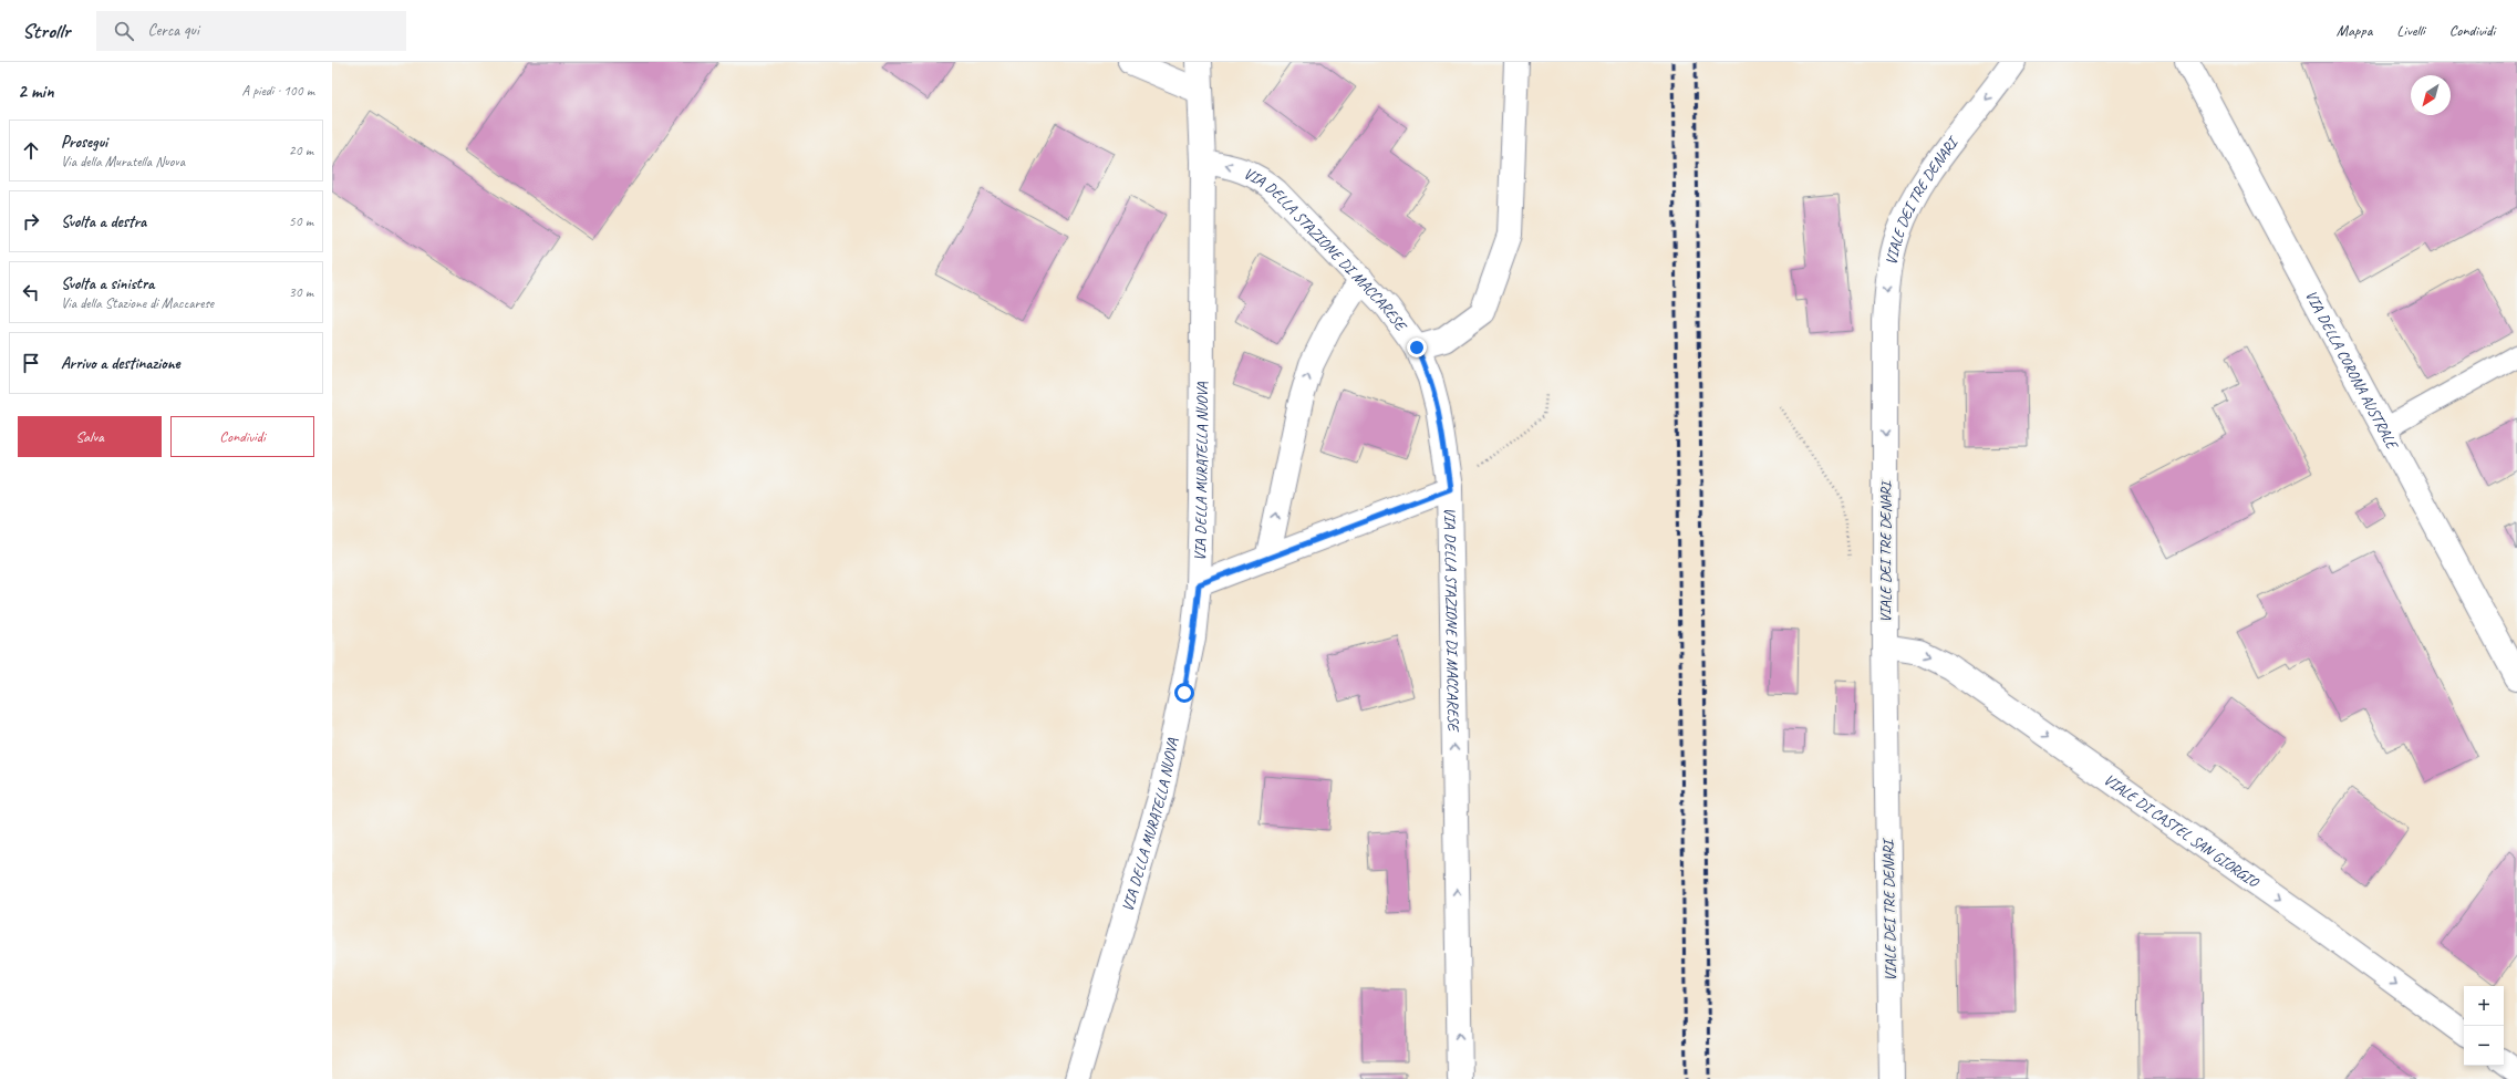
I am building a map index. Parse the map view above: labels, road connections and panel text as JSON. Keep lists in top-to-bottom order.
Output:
{
  "streets": {
    "street": [
      "VIALE DEI TRE DENARI",
      "VIA DELLA STAZIONE DI MACCARESE",
      "VIA DELLA CORONA AUSTRALE",
      "VIA DELLA MURATELLA NUOVA",
      "VIALE DI CASTEL SAN GIORGIO"
    ]
  },
  "crossings": [
    ["VIALE DEI TRE DENARI", "VIALE DI CASTEL SAN GIORGIO"],
    ["VIA DELLA STAZIONE DI MACCARESE", "VIA DELLA MURATELLA NUOVA"]
  ],
  "one_way": ["VIALE DEI TRE DENARI", "VIA DELLA STAZIONE DI MACCARESE", "VIALE DI CASTEL SAN GIORGIO"],
  "north": "bottom left",
  "page": {
    "header": "Strollr",
    "search": "Cerca qui",
    "nav": ["Mappa", "Livelli", "Condividi"],
    "heading": ["2 min", "A piedi · 100 m"],
    "list": [
      ["Prosegui", "Via della Muratella Nuova", "20 m"],
      ["Svolta a destra", "50 m"],
      ["Svolta a sinistra", "Via della Stazione di Maccarese", "30 m"],
      "Arrivo a destinazione"
    ],
    "buttons": ["Salva", "Condividi"],
    "map_buttons": ["+", "−"]
  }
}
